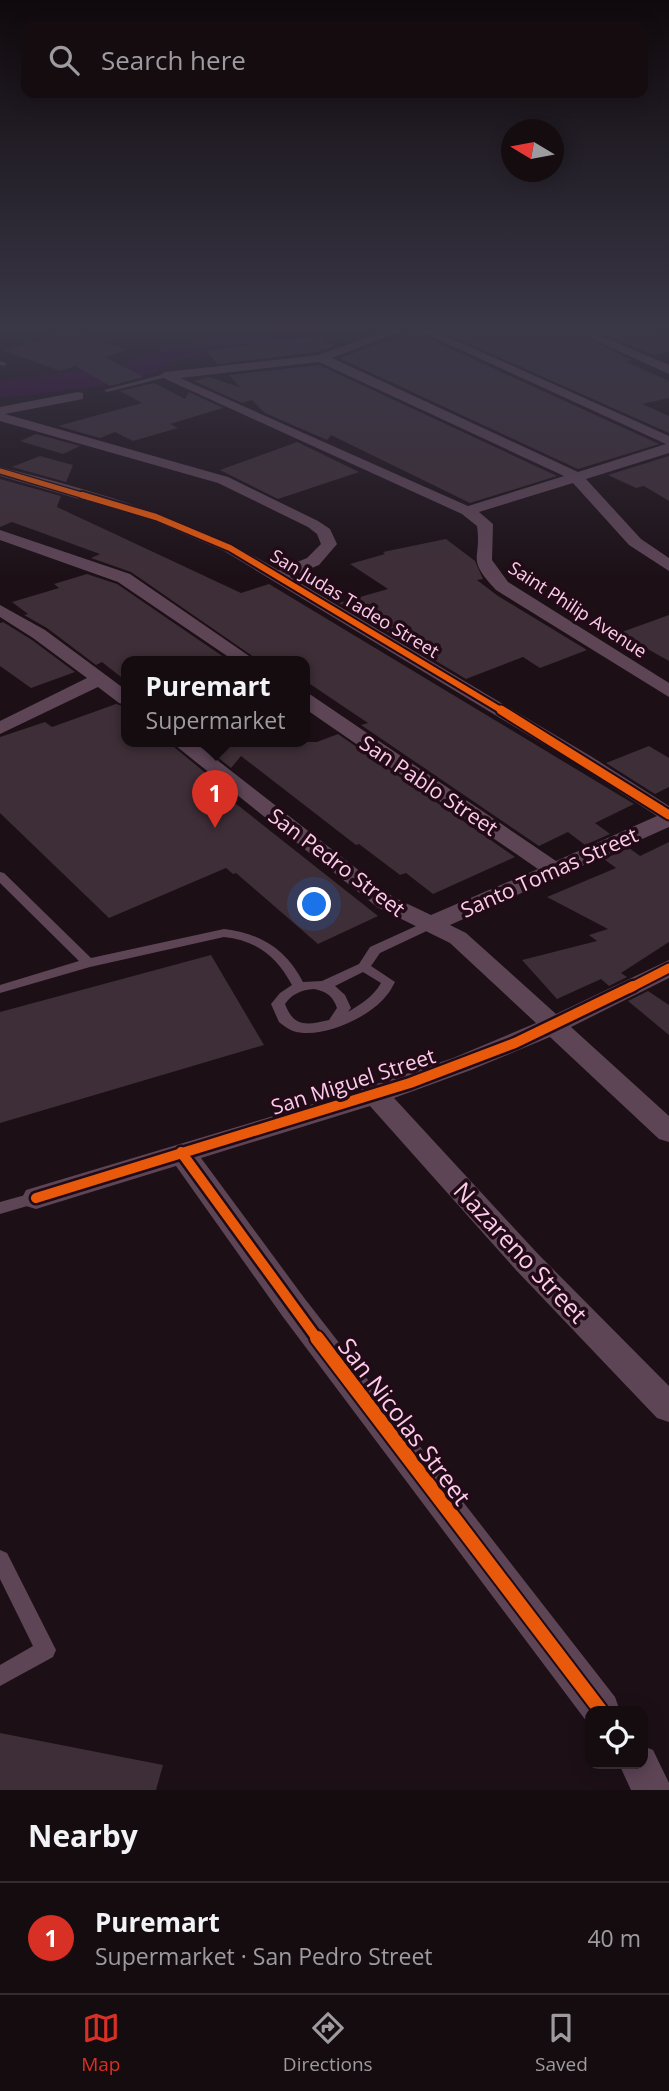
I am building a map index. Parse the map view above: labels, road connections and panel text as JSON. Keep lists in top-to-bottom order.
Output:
{
  "streets": {
    "street": [
      "San Judas Tadeo Street",
      "Saint Philip Avenue",
      "San Pablo Street",
      "San Pedro Street",
      "Santo Tomas Street",
      "San Miguel Street",
      "Nazareno Street",
      "San Nicolas Street"
    ]
  },
  "crossings": [
    ["San Judas Tadeo Street", "Santo Tomas Street"],
    ["San Pablo Street", "Santo Tomas Street"],
    ["San Pedro Street", "Santo Tomas Street"],
    ["San Pedro Street", "San Miguel Street"],
    ["San Miguel Street", "Nazareno Street"],
    ["San Miguel Street", "San Nicolas Street"]
  ],
  "north": "left",
  "page": {
    "search": "Search here",
    "popup": ["Puremart", "Supermarket"],
    "pins": "1",
    "heading": "Nearby",
    "list": [
      {
        "mark": "1",
        "name": "Puremart",
        "note": "Supermarket · San Pedro Street",
        "value": "40 m"
      }
    ],
    "nav": ["Map", "Directions", "Saved"]
  }
}
